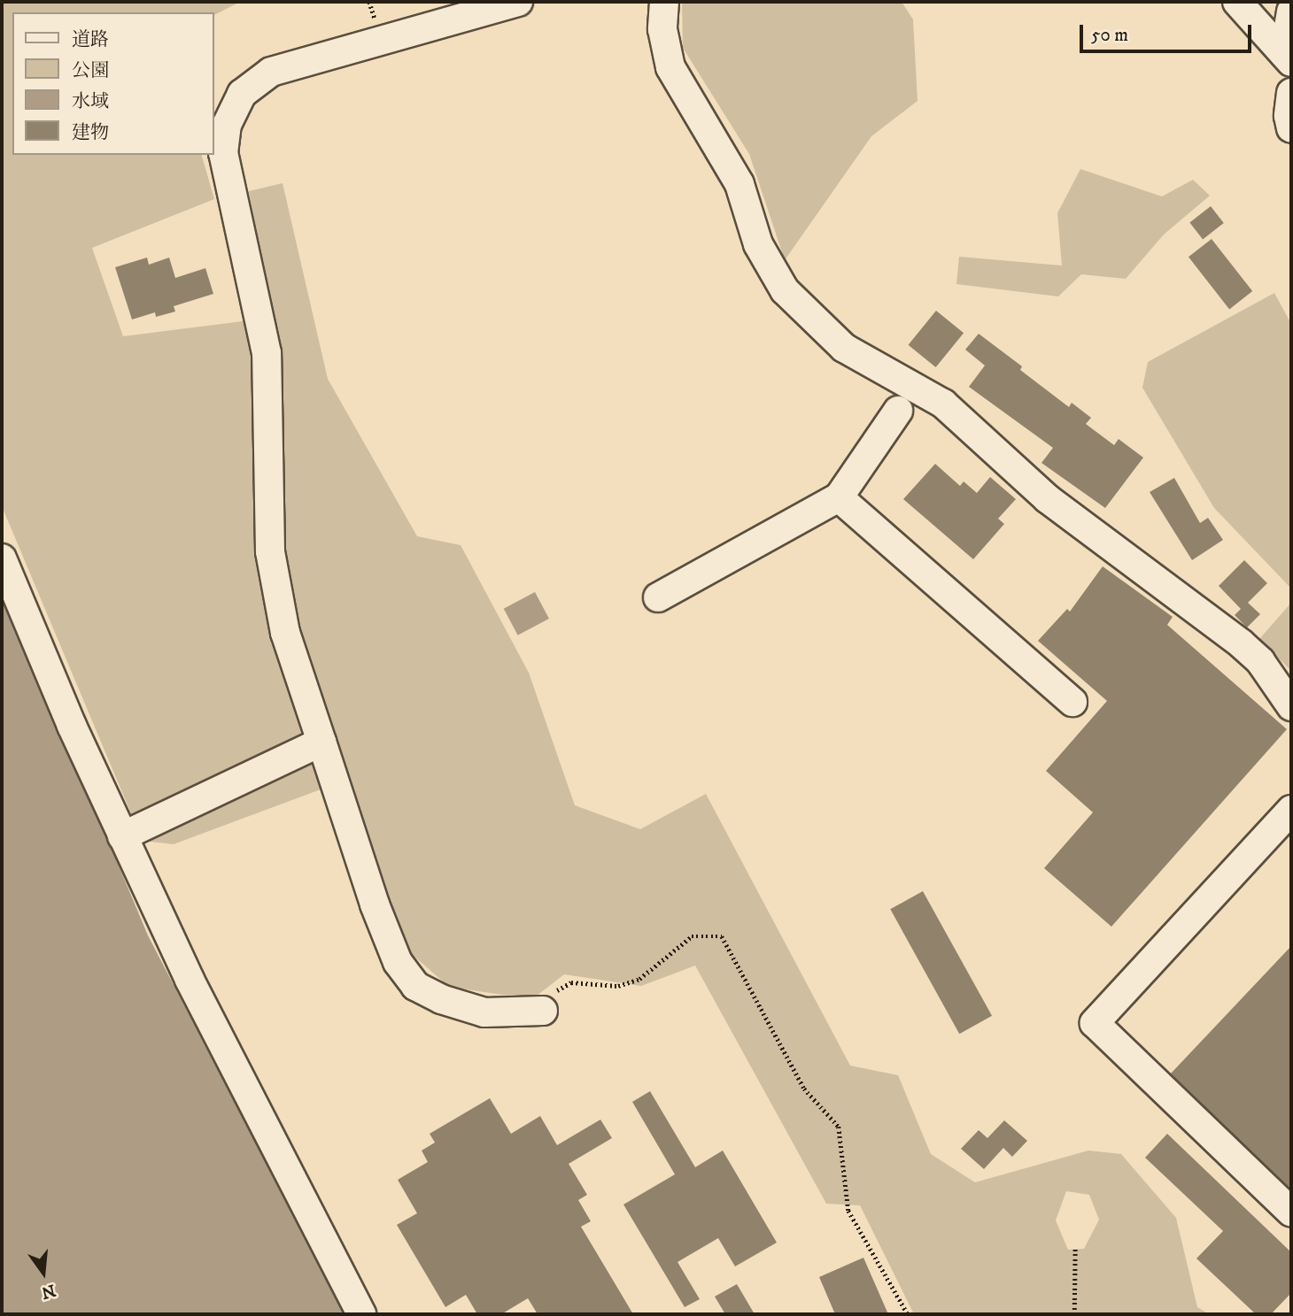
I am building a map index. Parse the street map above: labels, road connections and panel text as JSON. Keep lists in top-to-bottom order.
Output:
{
  "legend": [
    "道路",
    "公園",
    "水域",
    "建物"
  ],
  "scale_bar": "50 m",
  "north": "bottom"
}
